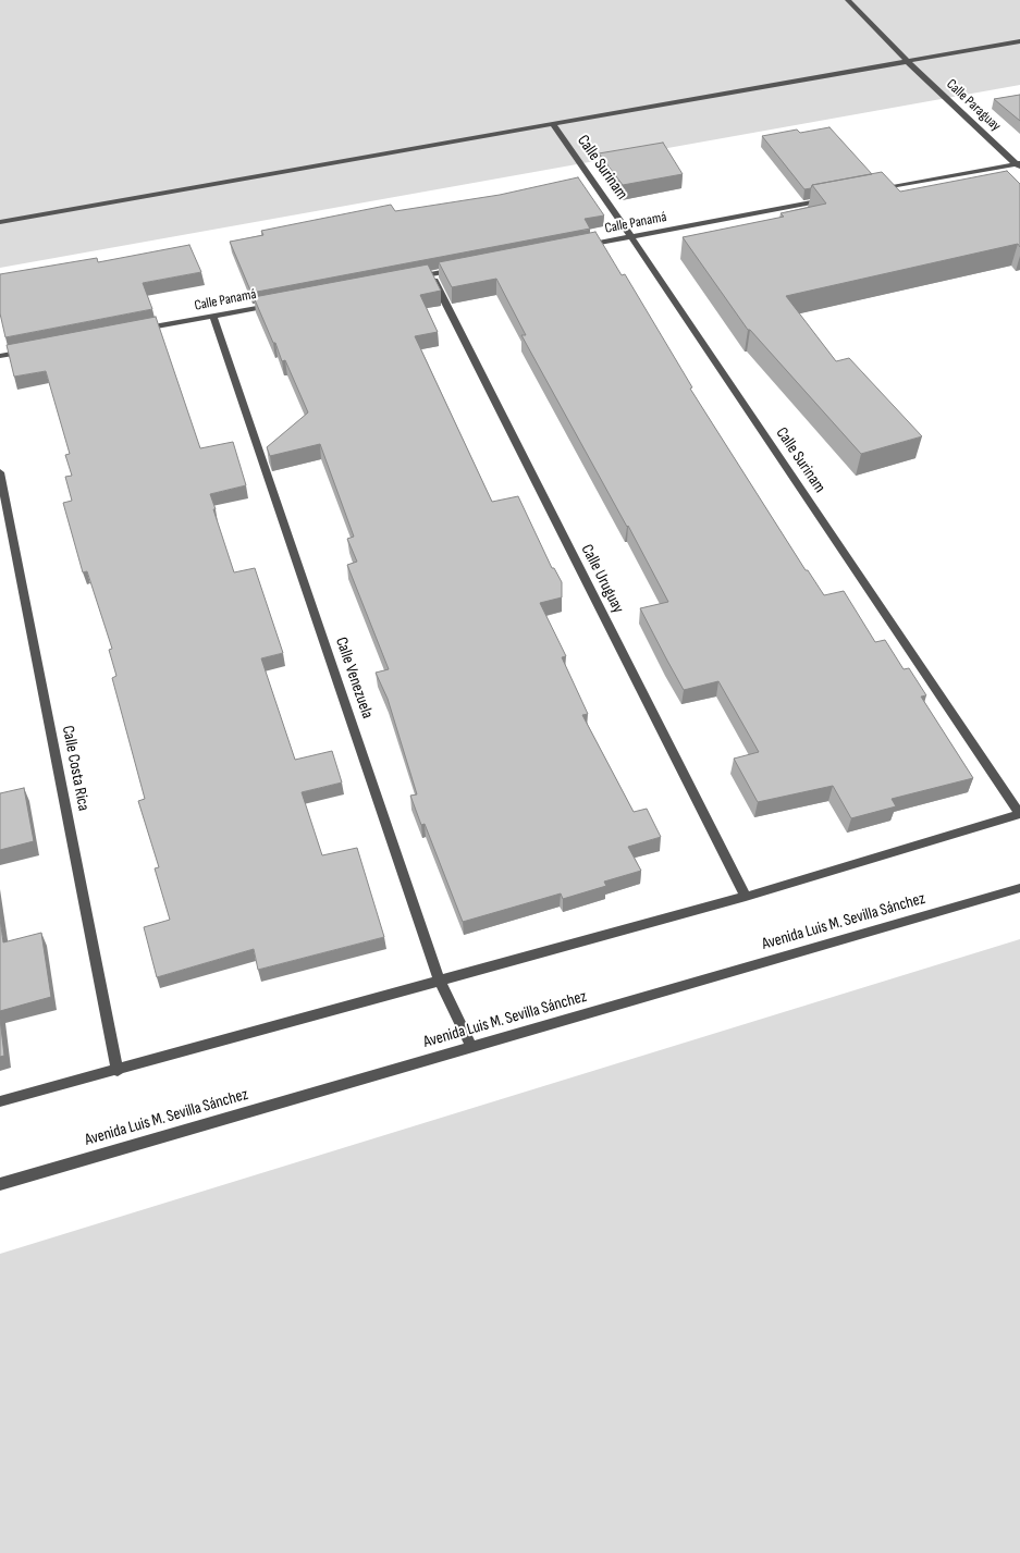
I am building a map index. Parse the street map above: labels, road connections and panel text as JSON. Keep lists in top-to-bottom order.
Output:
{
  "streets": {
    "street": [
      "Calle Paraguay",
      "Calle Surinam",
      "Calle Panamá",
      "Calle Uruguay",
      "Calle Venezuela",
      "Calle Costa Rica",
      "Avenida Luis M. Sevilla Sánchez"
    ]
  },
  "crossings": [
    ["Calle Surinam", "Calle Panamá"],
    ["Calle Panamá", "Calle Venezuela"],
    ["Calle Venezuela", "Avenida Luis M. Sevilla Sánchez"]
  ]
}
